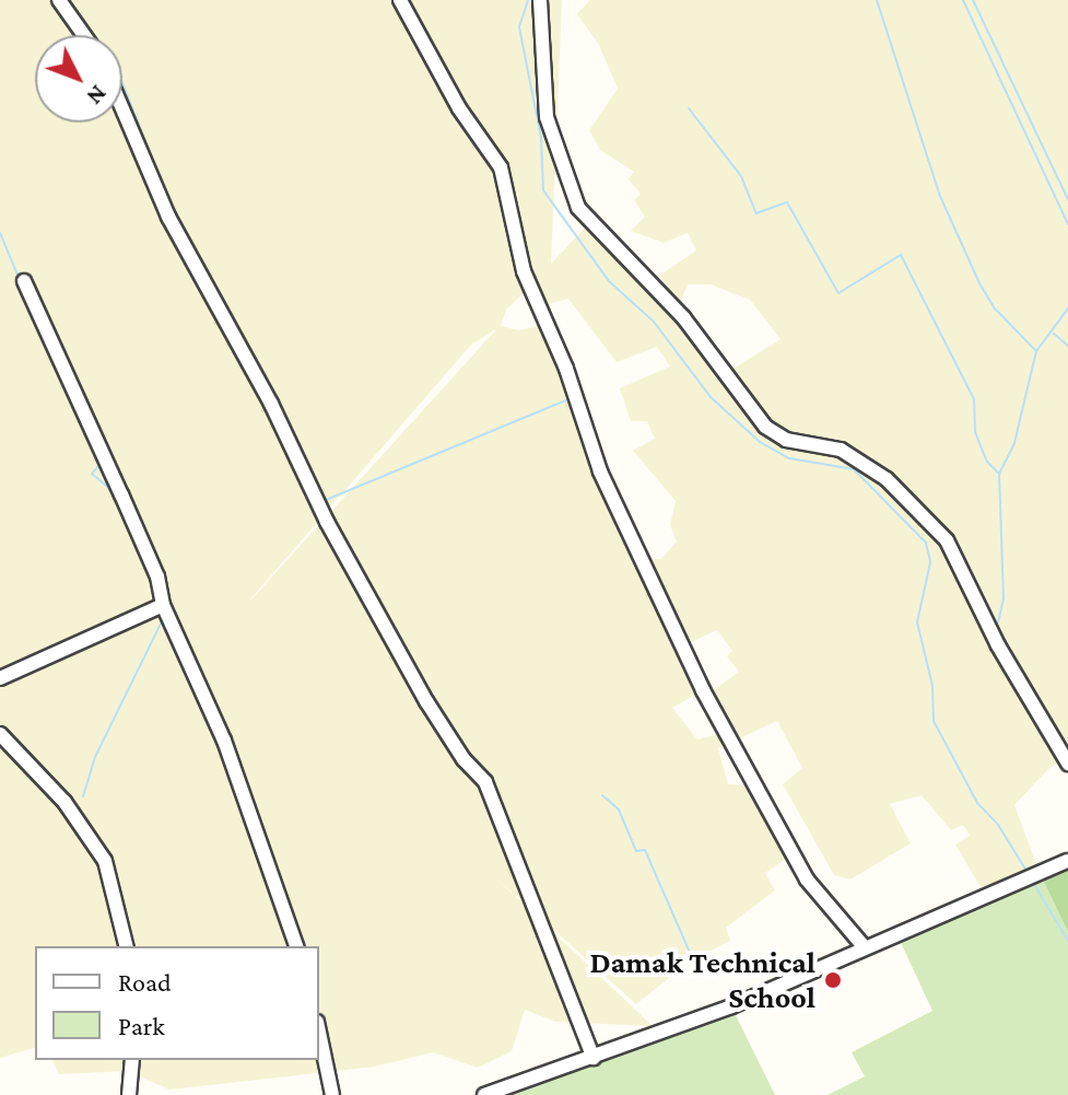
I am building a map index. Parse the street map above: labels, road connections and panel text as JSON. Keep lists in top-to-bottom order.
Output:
{
  "places": ["Damak Technical School"],
  "legend": ["Road", "Park"],
  "north": "bottom right"
}
